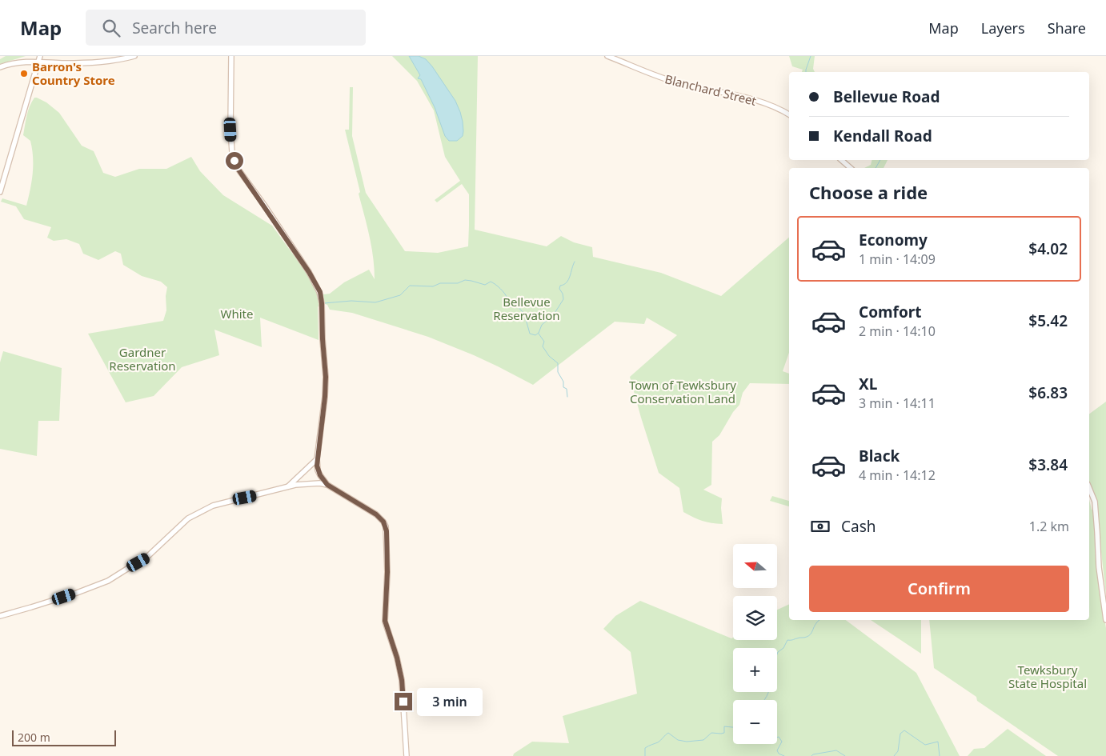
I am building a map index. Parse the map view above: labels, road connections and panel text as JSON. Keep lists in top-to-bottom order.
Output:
{
  "streets": {
    "street": ["Blanchard Street"]
  },
  "parks": [
    "Bellevue Reservation",
    "White",
    "Gardner Reservation",
    "Town of Tewksbury Conservation Land",
    "Tewksbury State Hospital"
  ],
  "places": ["Barron's Country Store"],
  "scale_bar": "200 m",
  "north": "left",
  "page": {
    "header": "Map",
    "search": "Search here",
    "nav": ["Map", "Layers", "Share"],
    "banner": ["Bellevue Road", "Kendall Road"],
    "heading": "Choose a ride",
    "list": [
      {
        "name": "Economy",
        "note": "1 min · 14:09",
        "value": "$4.02"
      },
      {
        "name": "Comfort",
        "note": "2 min · 14:10",
        "value": "$5.42"
      },
      {
        "name": "XL",
        "note": "3 min · 14:11",
        "value": "$6.83"
      },
      {
        "name": "Black",
        "note": "4 min · 14:12",
        "value": "$3.84"
      }
    ],
    "pay": ["Cash", "1.2 km"],
    "map_buttons": ["+", "−"],
    "buttons": "Confirm",
    "bubble": "3 min",
    "scale": "200 m"
  }
}
